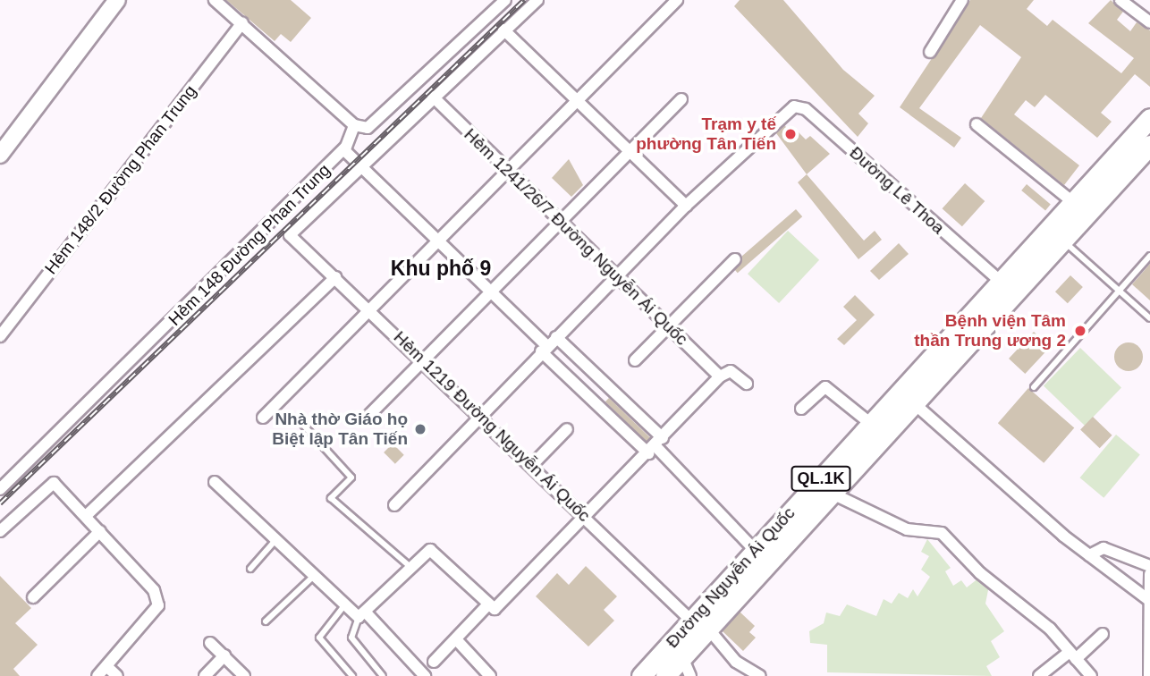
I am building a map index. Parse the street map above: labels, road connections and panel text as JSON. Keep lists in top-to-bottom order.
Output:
{
  "streets": {
    "main road": ["QL.1K", "Đường Nguyễn Ái Quốc"],
    "street": [
      "Hẻm 148/2 Đường Phan Trung",
      "Đường Lê Thoa",
      "Hẻm 1241/26/7 Đường Nguyễn Ái Quốc",
      "Hẻm 148 Đường Phan Trung",
      "Hẻm 1219 Đường Nguyễn Ái Quốc"
    ]
  },
  "crossings": [
    ["Đường Lê Thoa", "Đường Nguyễn Ái Quốc"],
    ["Hẻm 1219 Đường Nguyễn Ái Quốc", "Đường Nguyễn Ái Quốc"]
  ],
  "districts": ["Khu phố 9"],
  "places": ["Trạm y tế phường Tân Tiến", "Bệnh viện Tâm thần Trung ương 2", "Nhà thờ Giáo họ Biệt lập Tân Tiến"]
}
